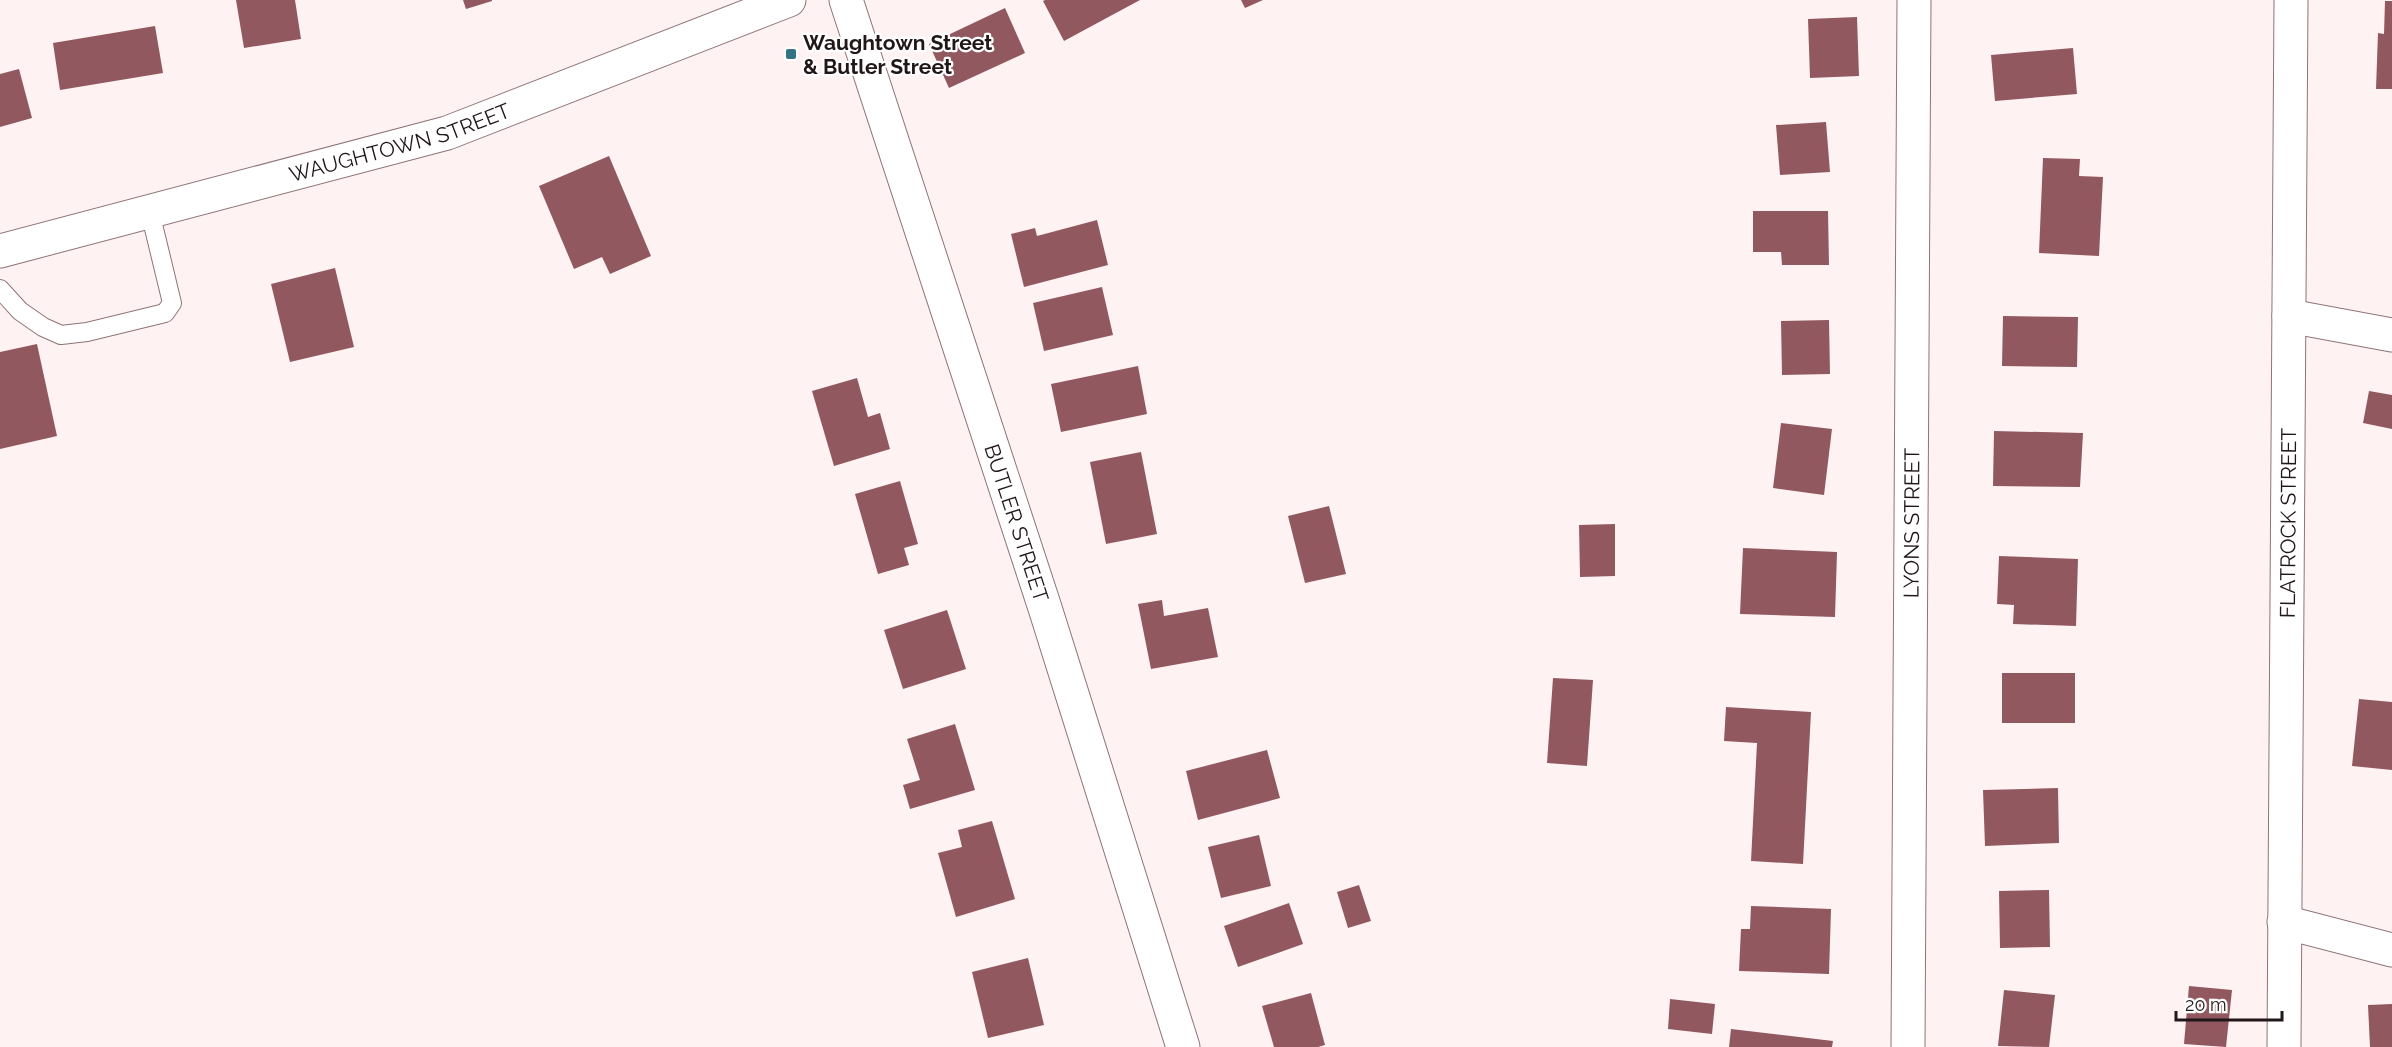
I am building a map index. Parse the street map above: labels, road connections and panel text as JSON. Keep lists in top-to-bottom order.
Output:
{
  "streets": {
    "street": [
      "WAUGHTOWN STREET",
      "BUTLER STREET",
      "FLATROCK STREET",
      "LYONS STREET"
    ]
  },
  "places": {
    "transit": ["Waughtown Street & Butler Street"]
  },
  "scale_bar": "20 m"
}
